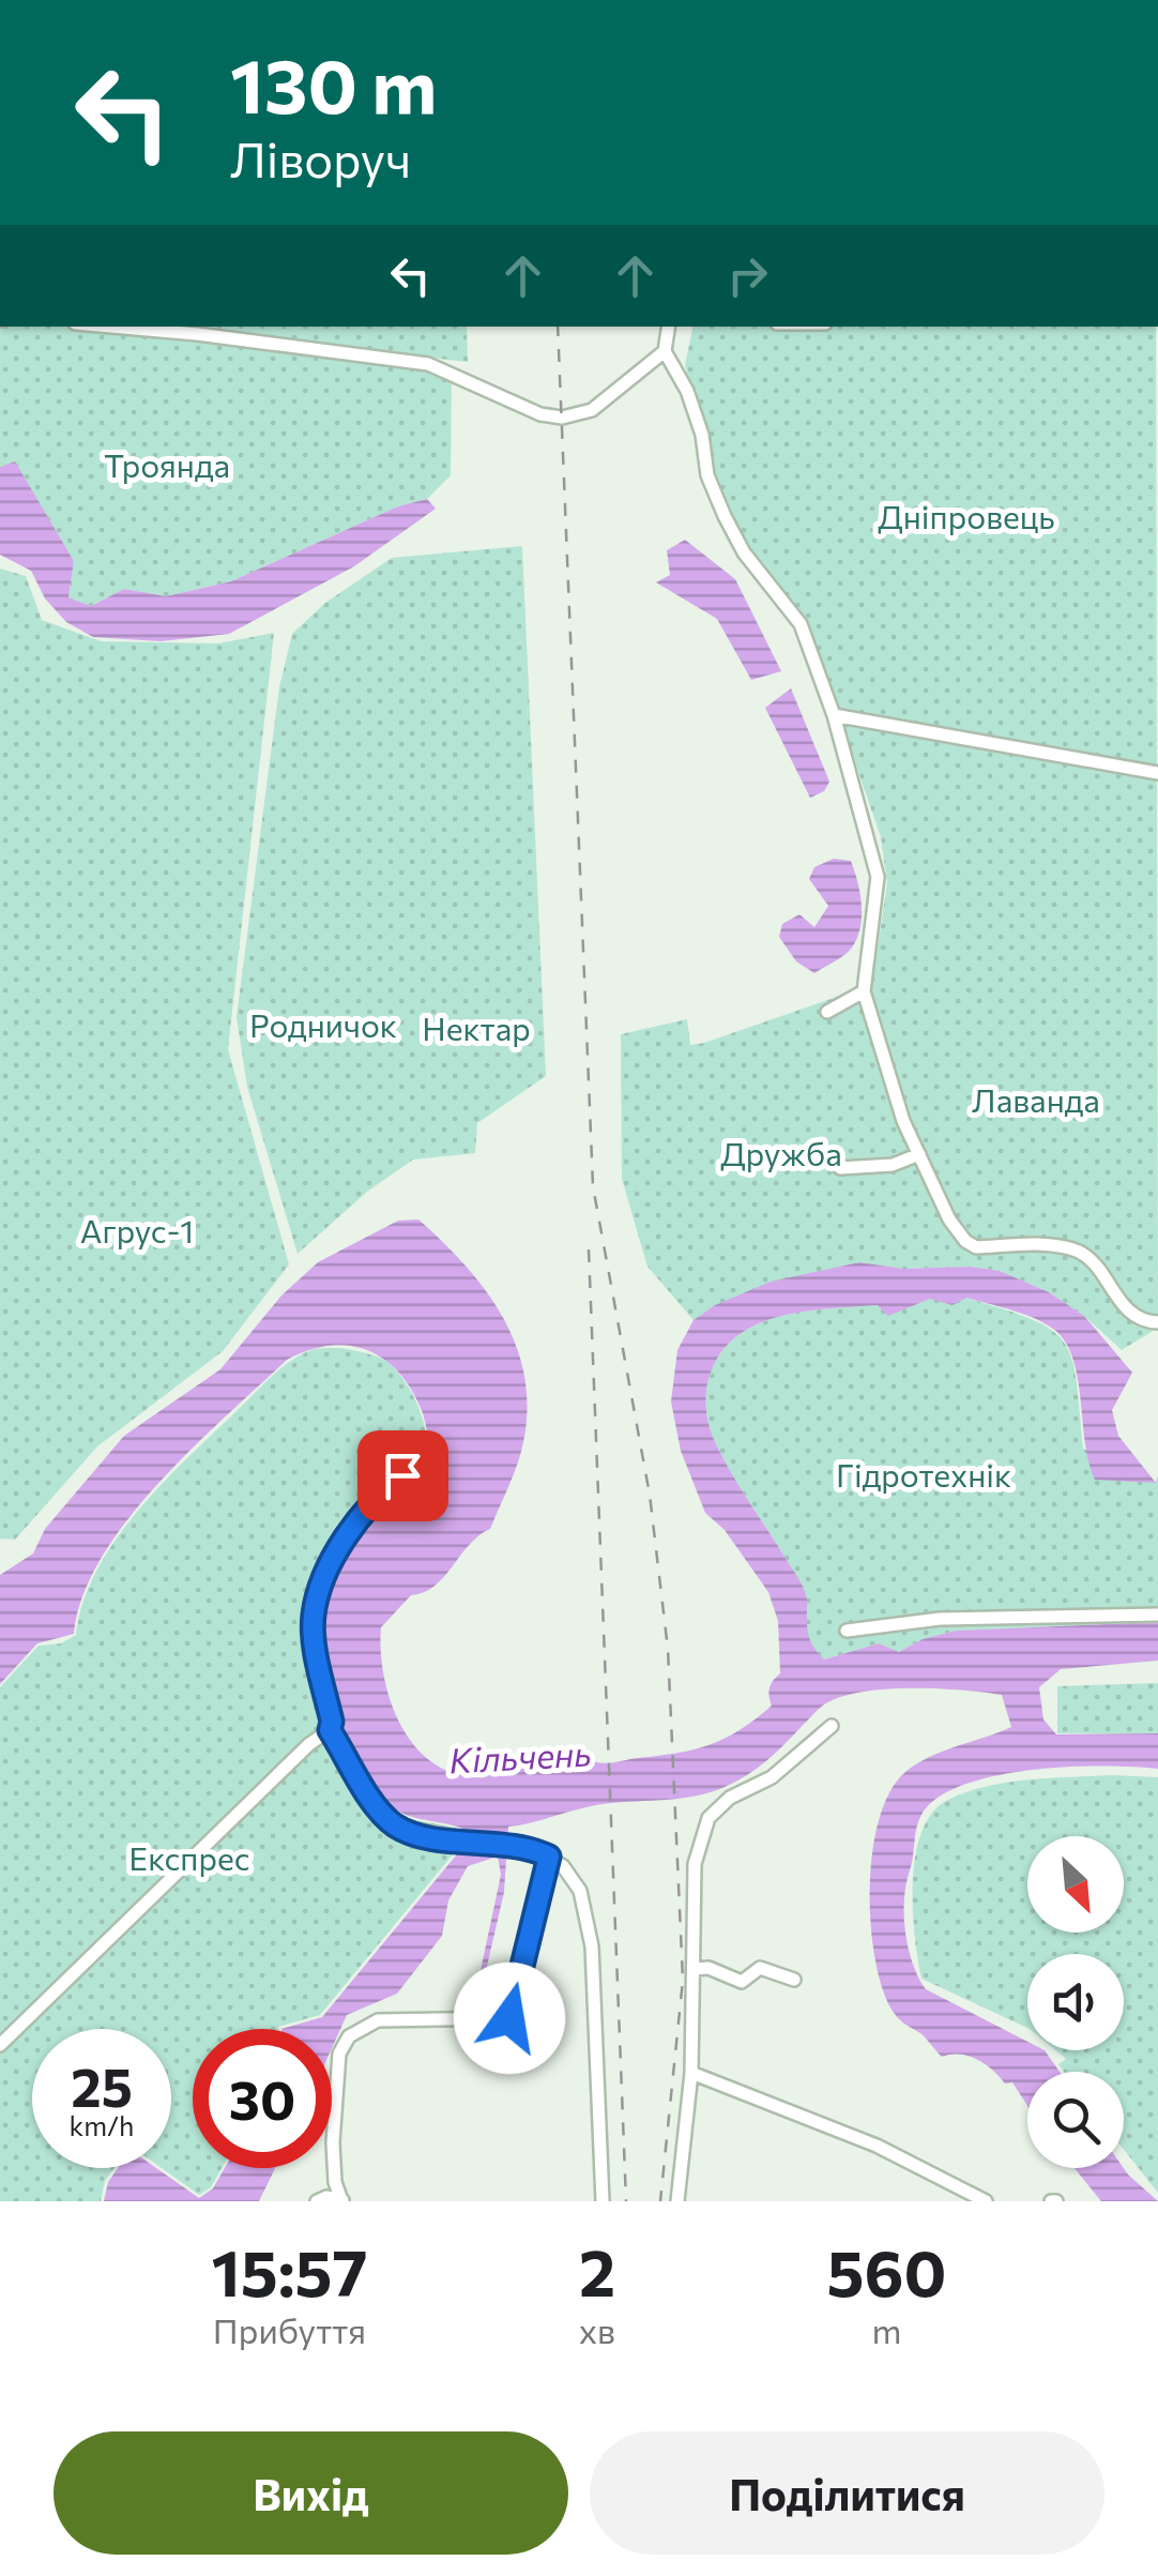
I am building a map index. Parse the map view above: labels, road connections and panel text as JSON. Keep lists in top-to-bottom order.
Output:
{
  "water": ["Кільчень"],
  "parks": [
    "Троянда",
    "Дніпровець",
    "Родничок",
    "Нектар",
    "Лаванда",
    "Дружба",
    "Агрус-1",
    "Гідротехнік",
    "Експрес"
  ],
  "north": "bottom right",
  "page": {
    "turn": ["130 m", "Ліворуч"],
    "speed": "25 km/h",
    "limit": "30",
    "eta": [
      "15:57",
      "Прибуття",
      "2",
      "хв",
      "560",
      "m"
    ],
    "buttons": ["Вихід", "Поділитися"]
  }
}
